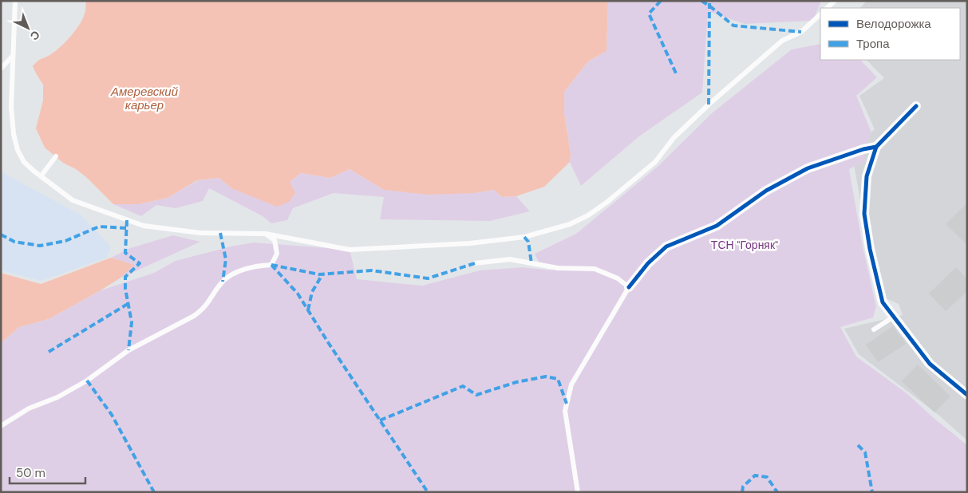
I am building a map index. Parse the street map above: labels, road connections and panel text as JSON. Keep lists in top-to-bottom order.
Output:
{
  "water": ["Амеревский карьер"],
  "parks": ["ТСН \"Горняк\""],
  "legend": ["Велодорожка", "Тропа"],
  "scale_bar": "50 m",
  "north": "bottom right"
}
